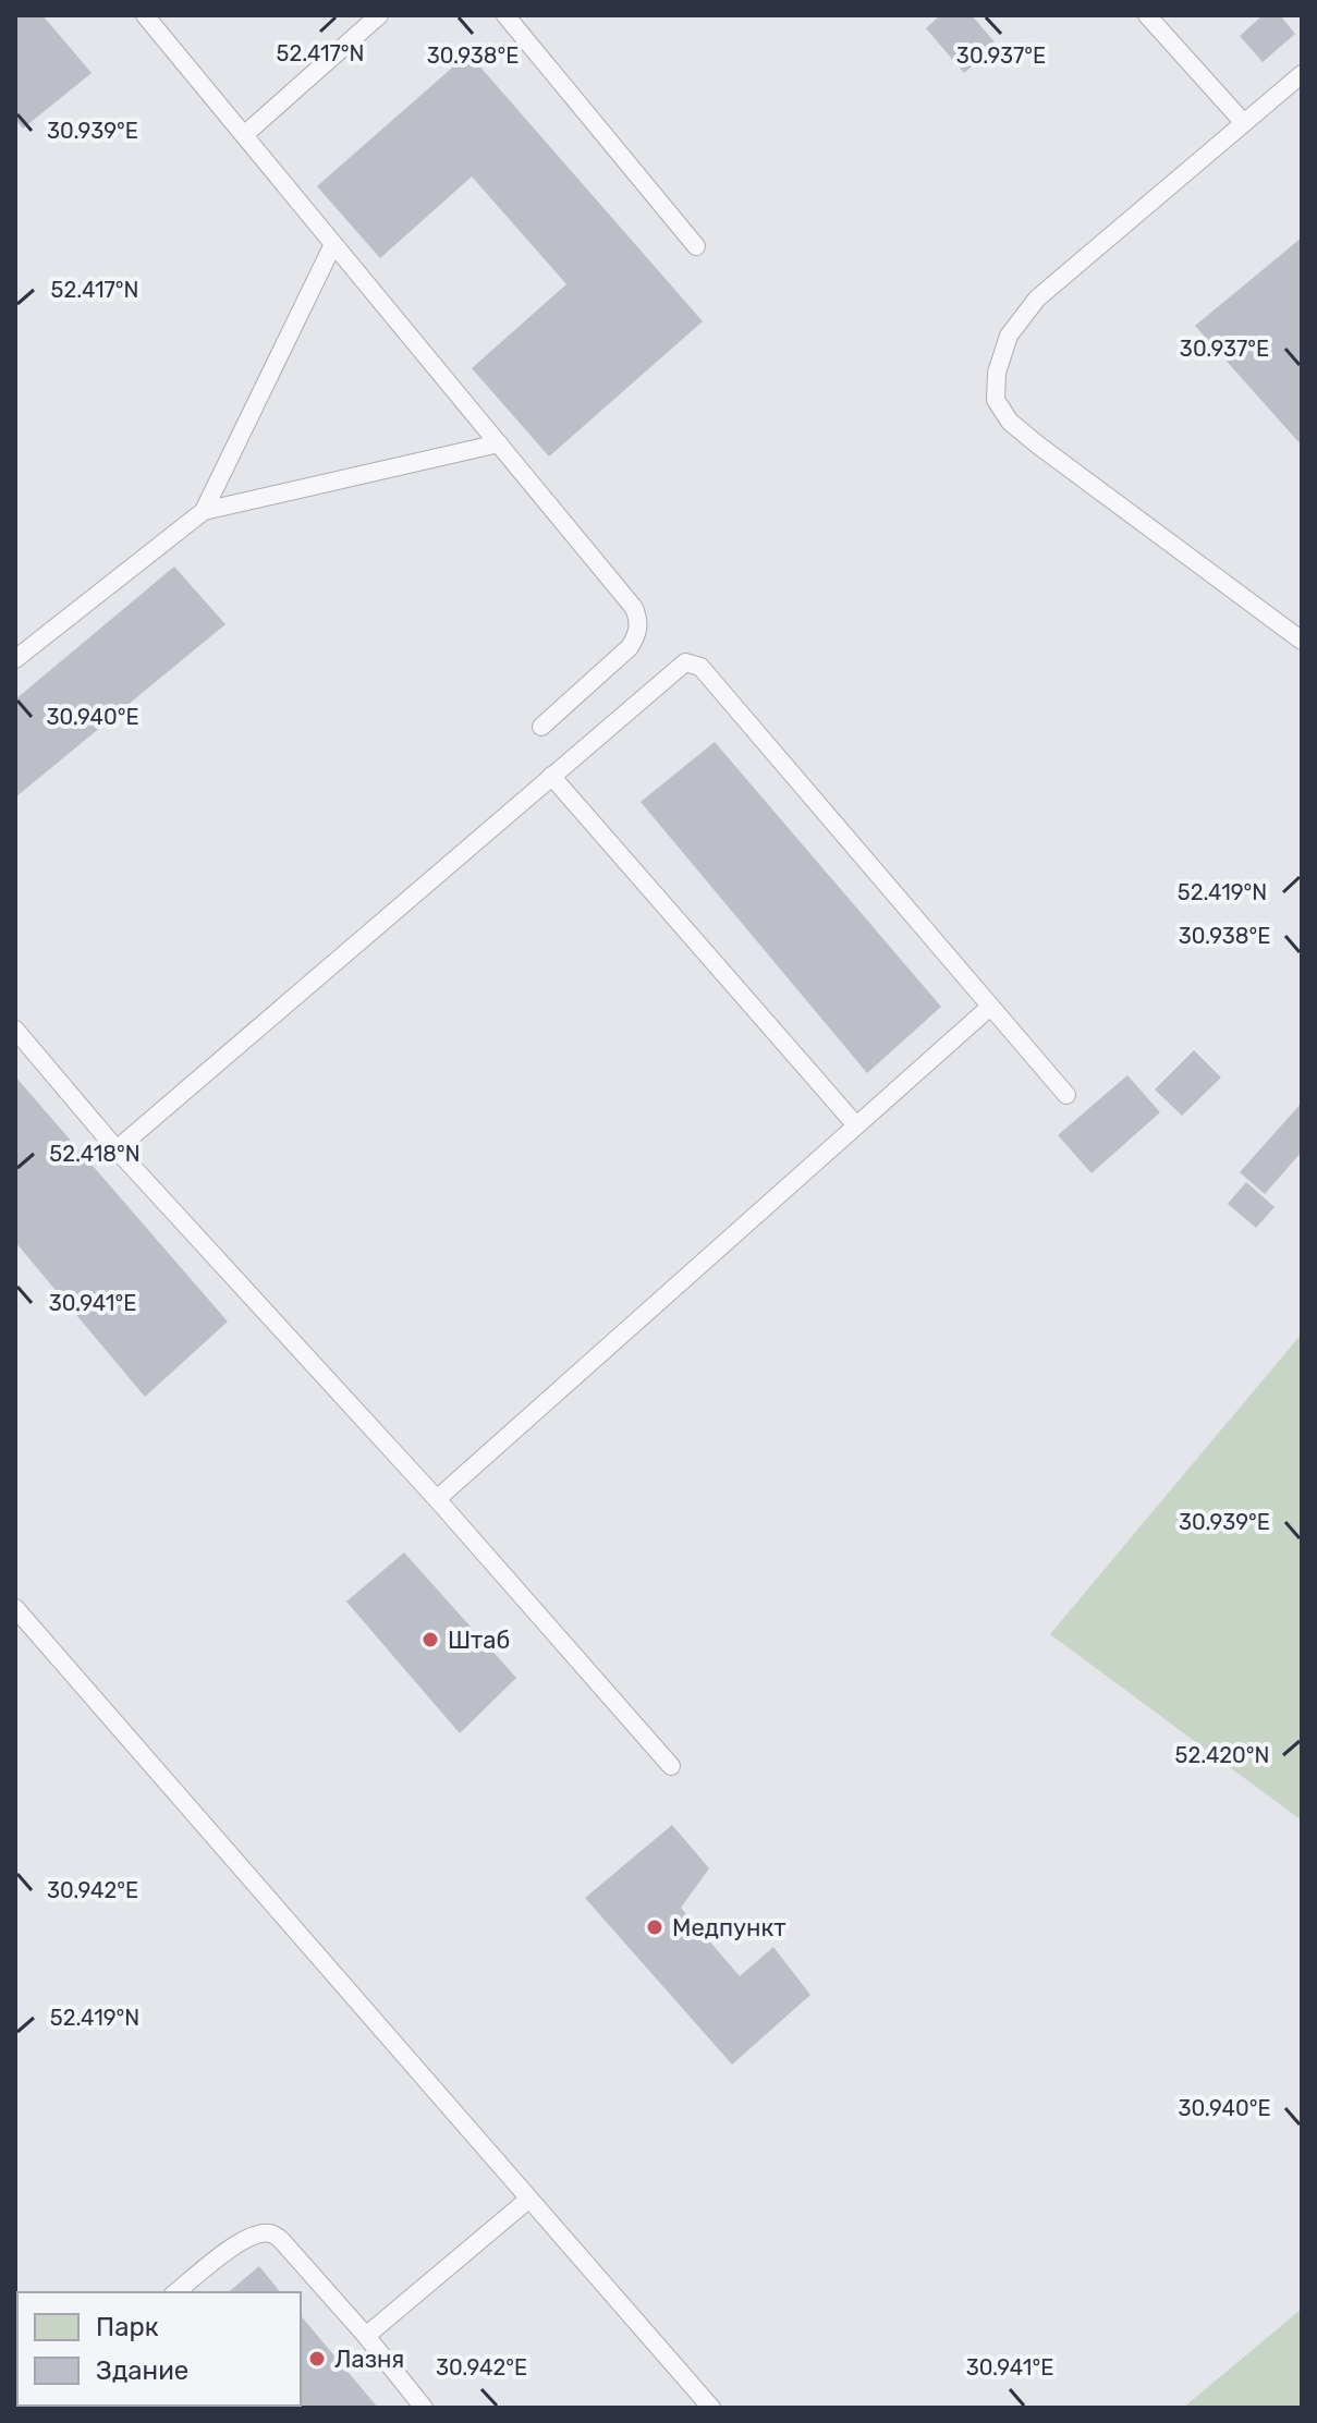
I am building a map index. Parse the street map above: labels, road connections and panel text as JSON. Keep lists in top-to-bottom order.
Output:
{
  "places": ["Штаб", "Медпункт", "Лазня"],
  "legend": ["Парк", "Здание"],
  "coordinates": [
    "52.417°N",
    "30.938°E",
    "30.937°E",
    "30.939°E",
    "30.940°E",
    "52.419°N",
    "52.418°N",
    "30.941°E",
    "52.420°N",
    "30.942°E"
  ]
}
